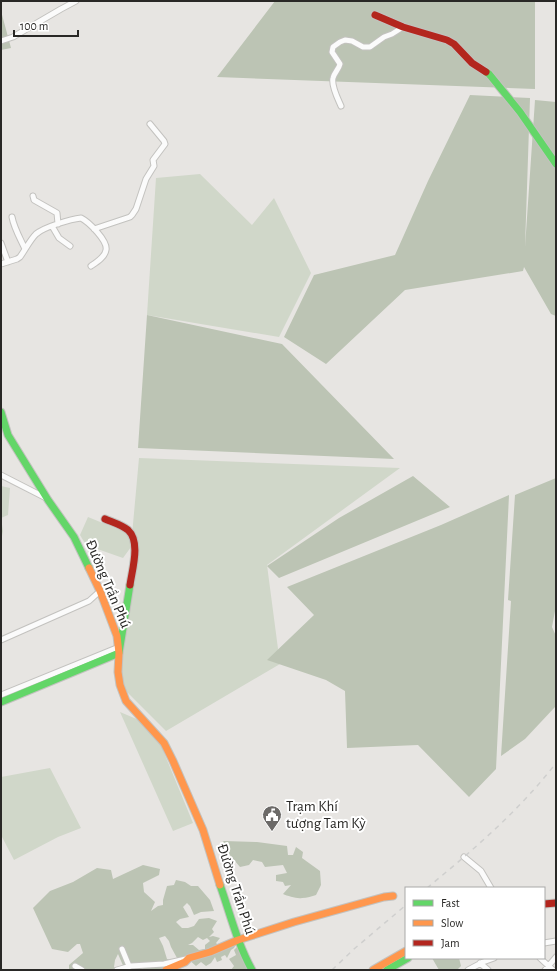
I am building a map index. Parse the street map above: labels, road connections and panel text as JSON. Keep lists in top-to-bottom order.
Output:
{
  "streets": {
    "main road": ["Đường Trần Phú"]
  },
  "places": {
    "public building": ["Trạm Khí tượng Tam Kỳ"]
  },
  "legend": ["Fast", "Slow", "Jam"],
  "scale_bar": "100 m"
}
